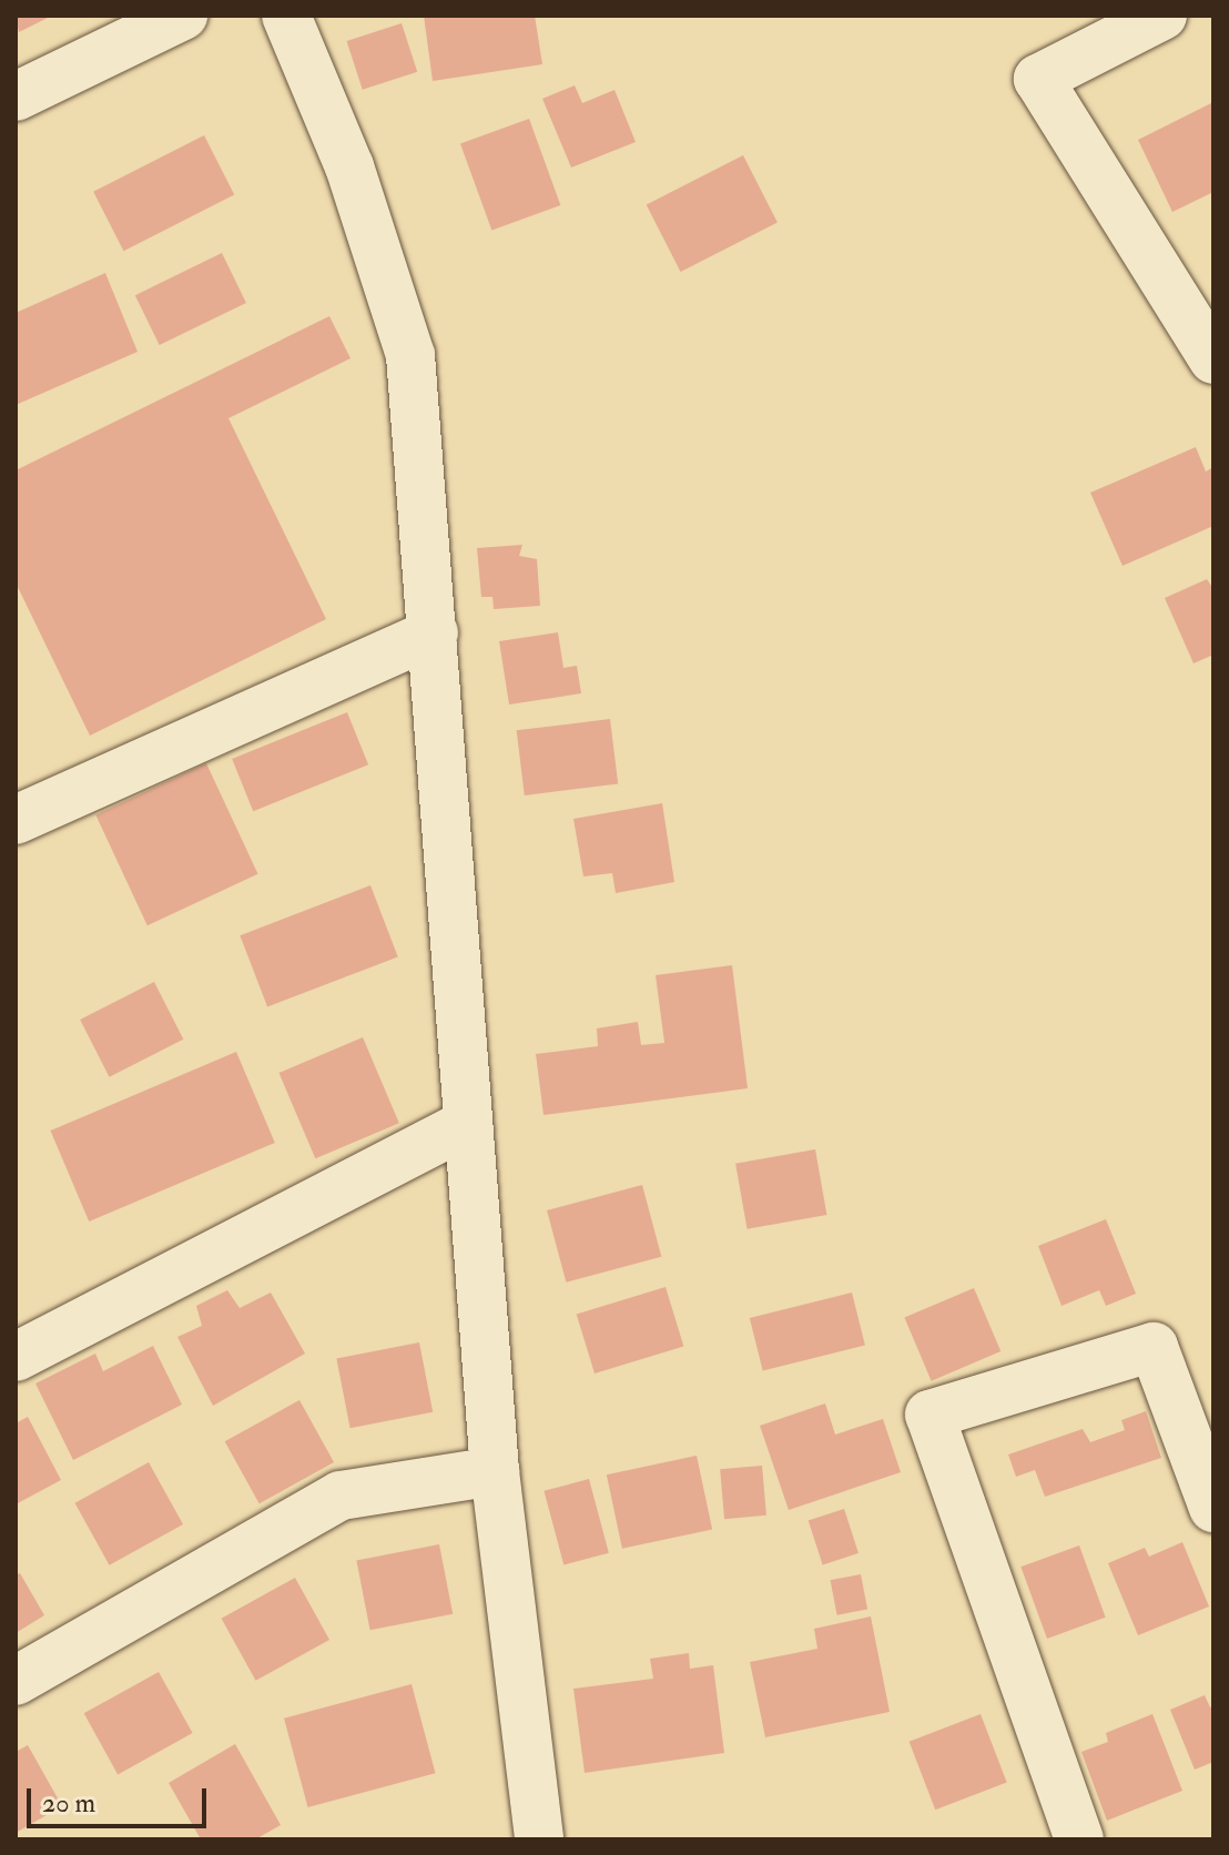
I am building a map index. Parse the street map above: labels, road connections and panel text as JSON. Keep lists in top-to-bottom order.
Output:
{
  "scale_bar": "20 m"
}
